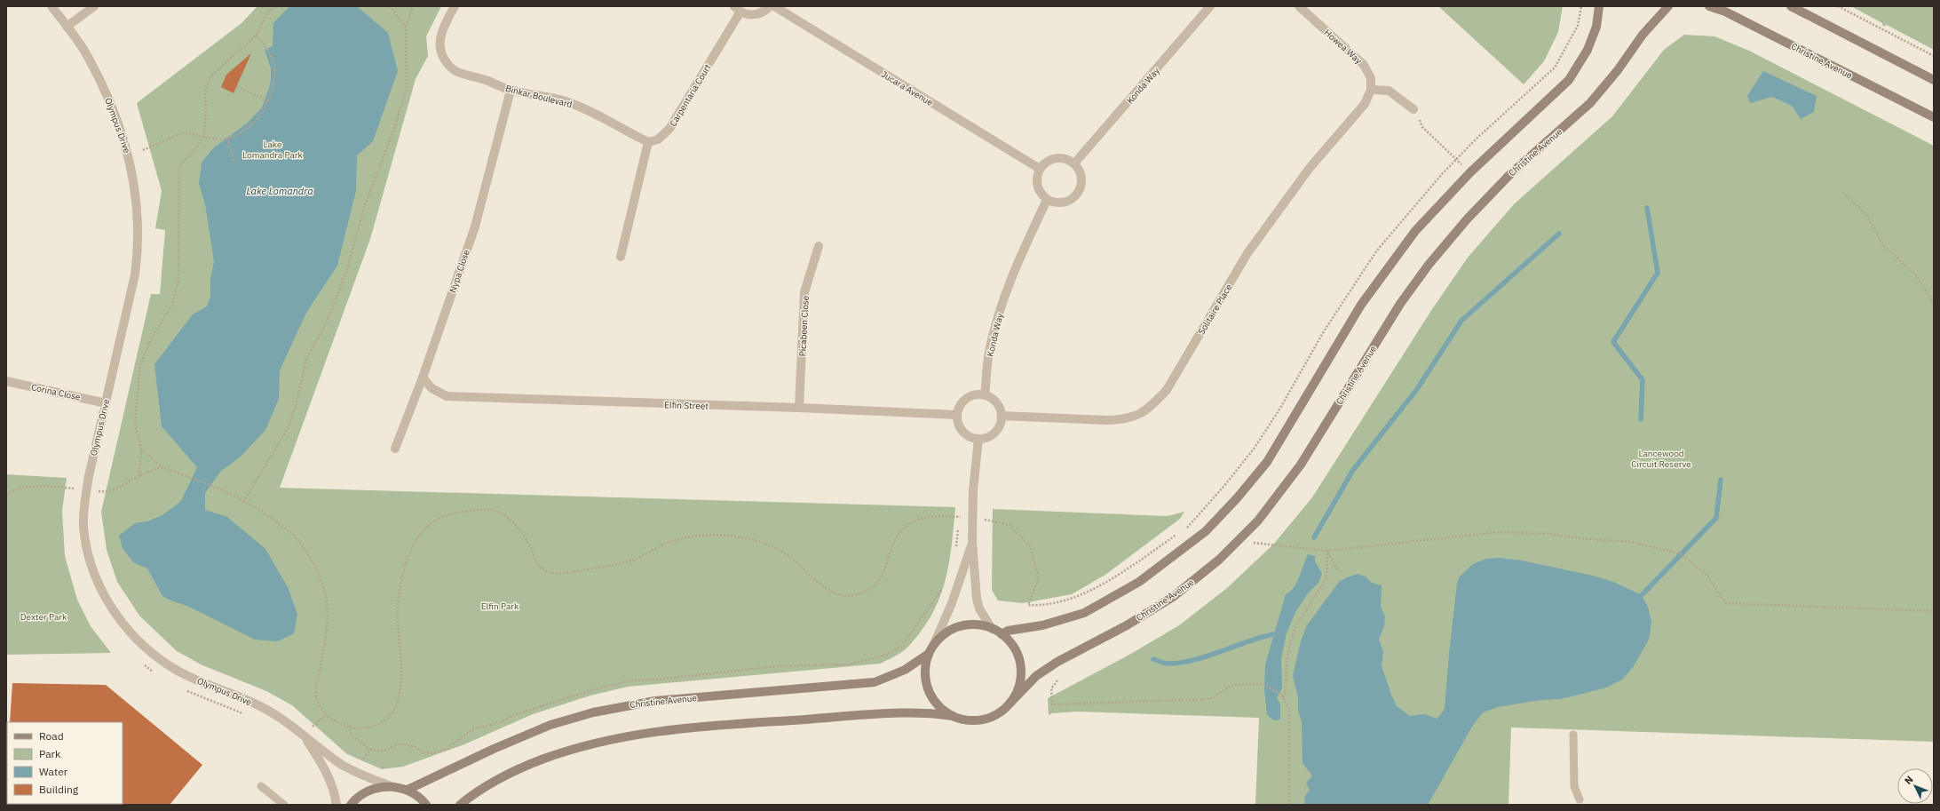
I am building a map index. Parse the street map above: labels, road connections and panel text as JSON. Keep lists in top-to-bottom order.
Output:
{
  "streets": {
    "main road": ["Christine Avenue"],
    "street": [
      "Howea Way",
      "Konda Way",
      "Jucara Avenue",
      "Carpentaria Court",
      "Binkar Boulevard",
      "Olympus Drive",
      "Nypa Close",
      "Solitaire Place",
      "Picabeen Close",
      "Corina Close",
      "Elfin Street"
    ]
  },
  "crossings": [
    ["Howea Way", "Solitaire Place"],
    ["Konda Way", "Jucara Avenue"],
    ["Konda Way", "Solitaire Place"],
    ["Konda Way", "Elfin Street"],
    ["Carpentaria Court", "Binkar Boulevard"],
    ["Binkar Boulevard", "Nypa Close"],
    ["Olympus Drive", "Corina Close"],
    ["Nypa Close", "Elfin Street"],
    ["Solitaire Place", "Elfin Street"],
    ["Picabeen Close", "Elfin Street"]
  ],
  "water": ["Lake Lomandra"],
  "parks": [
    "Lake Lomandra Park",
    "Lancewood Circuit Reserve",
    "Elfin Park",
    "Dexter Park"
  ],
  "legend": [
    "Road",
    "Park",
    "Water",
    "Building"
  ],
  "north": "top left"
}
